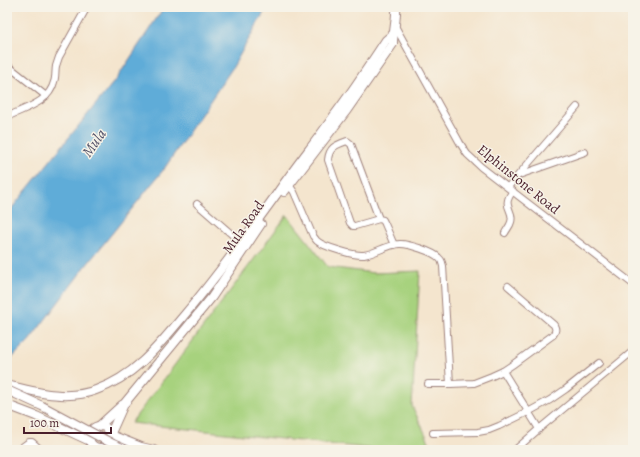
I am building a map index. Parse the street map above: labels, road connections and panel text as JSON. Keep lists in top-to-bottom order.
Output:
{
  "streets": {
    "main road": ["Mula Road"],
    "street": ["Elphinstone Road"]
  },
  "crossings": [
    ["Elphinstone Road", "Mula Road"]
  ],
  "water": ["Mula"],
  "scale_bar": "100 m"
}
